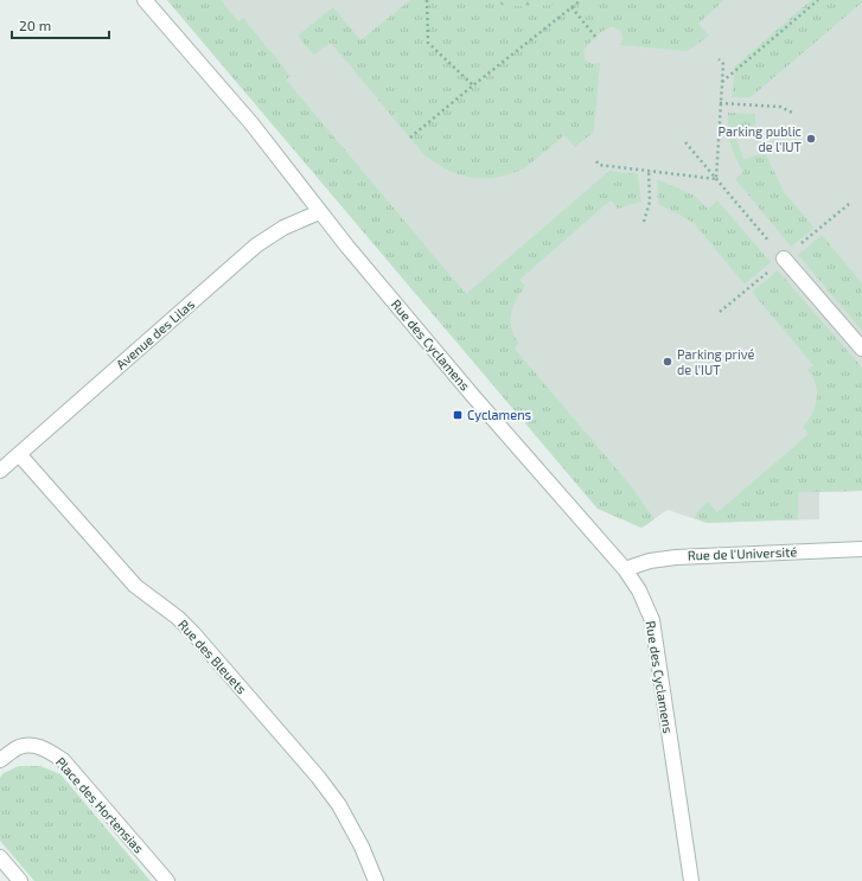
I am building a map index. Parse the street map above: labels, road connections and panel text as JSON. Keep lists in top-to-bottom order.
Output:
{
  "streets": {
    "street": [
      "Avenue des Lilas",
      "Rue des Cyclamens",
      "Rue de l'Université",
      "Rue des Bleuets",
      "Place des Hortensias"
    ]
  },
  "crossings": [
    ["Avenue des Lilas", "Rue des Cyclamens"],
    ["Avenue des Lilas", "Rue des Bleuets"],
    ["Rue des Cyclamens", "Rue de l'Université"]
  ],
  "places": {
    "other": ["Parking public de l'IUT", "Parking privé de l'IUT"],
    "transit": ["Cyclamens"]
  },
  "scale_bar": "20 m"
}
